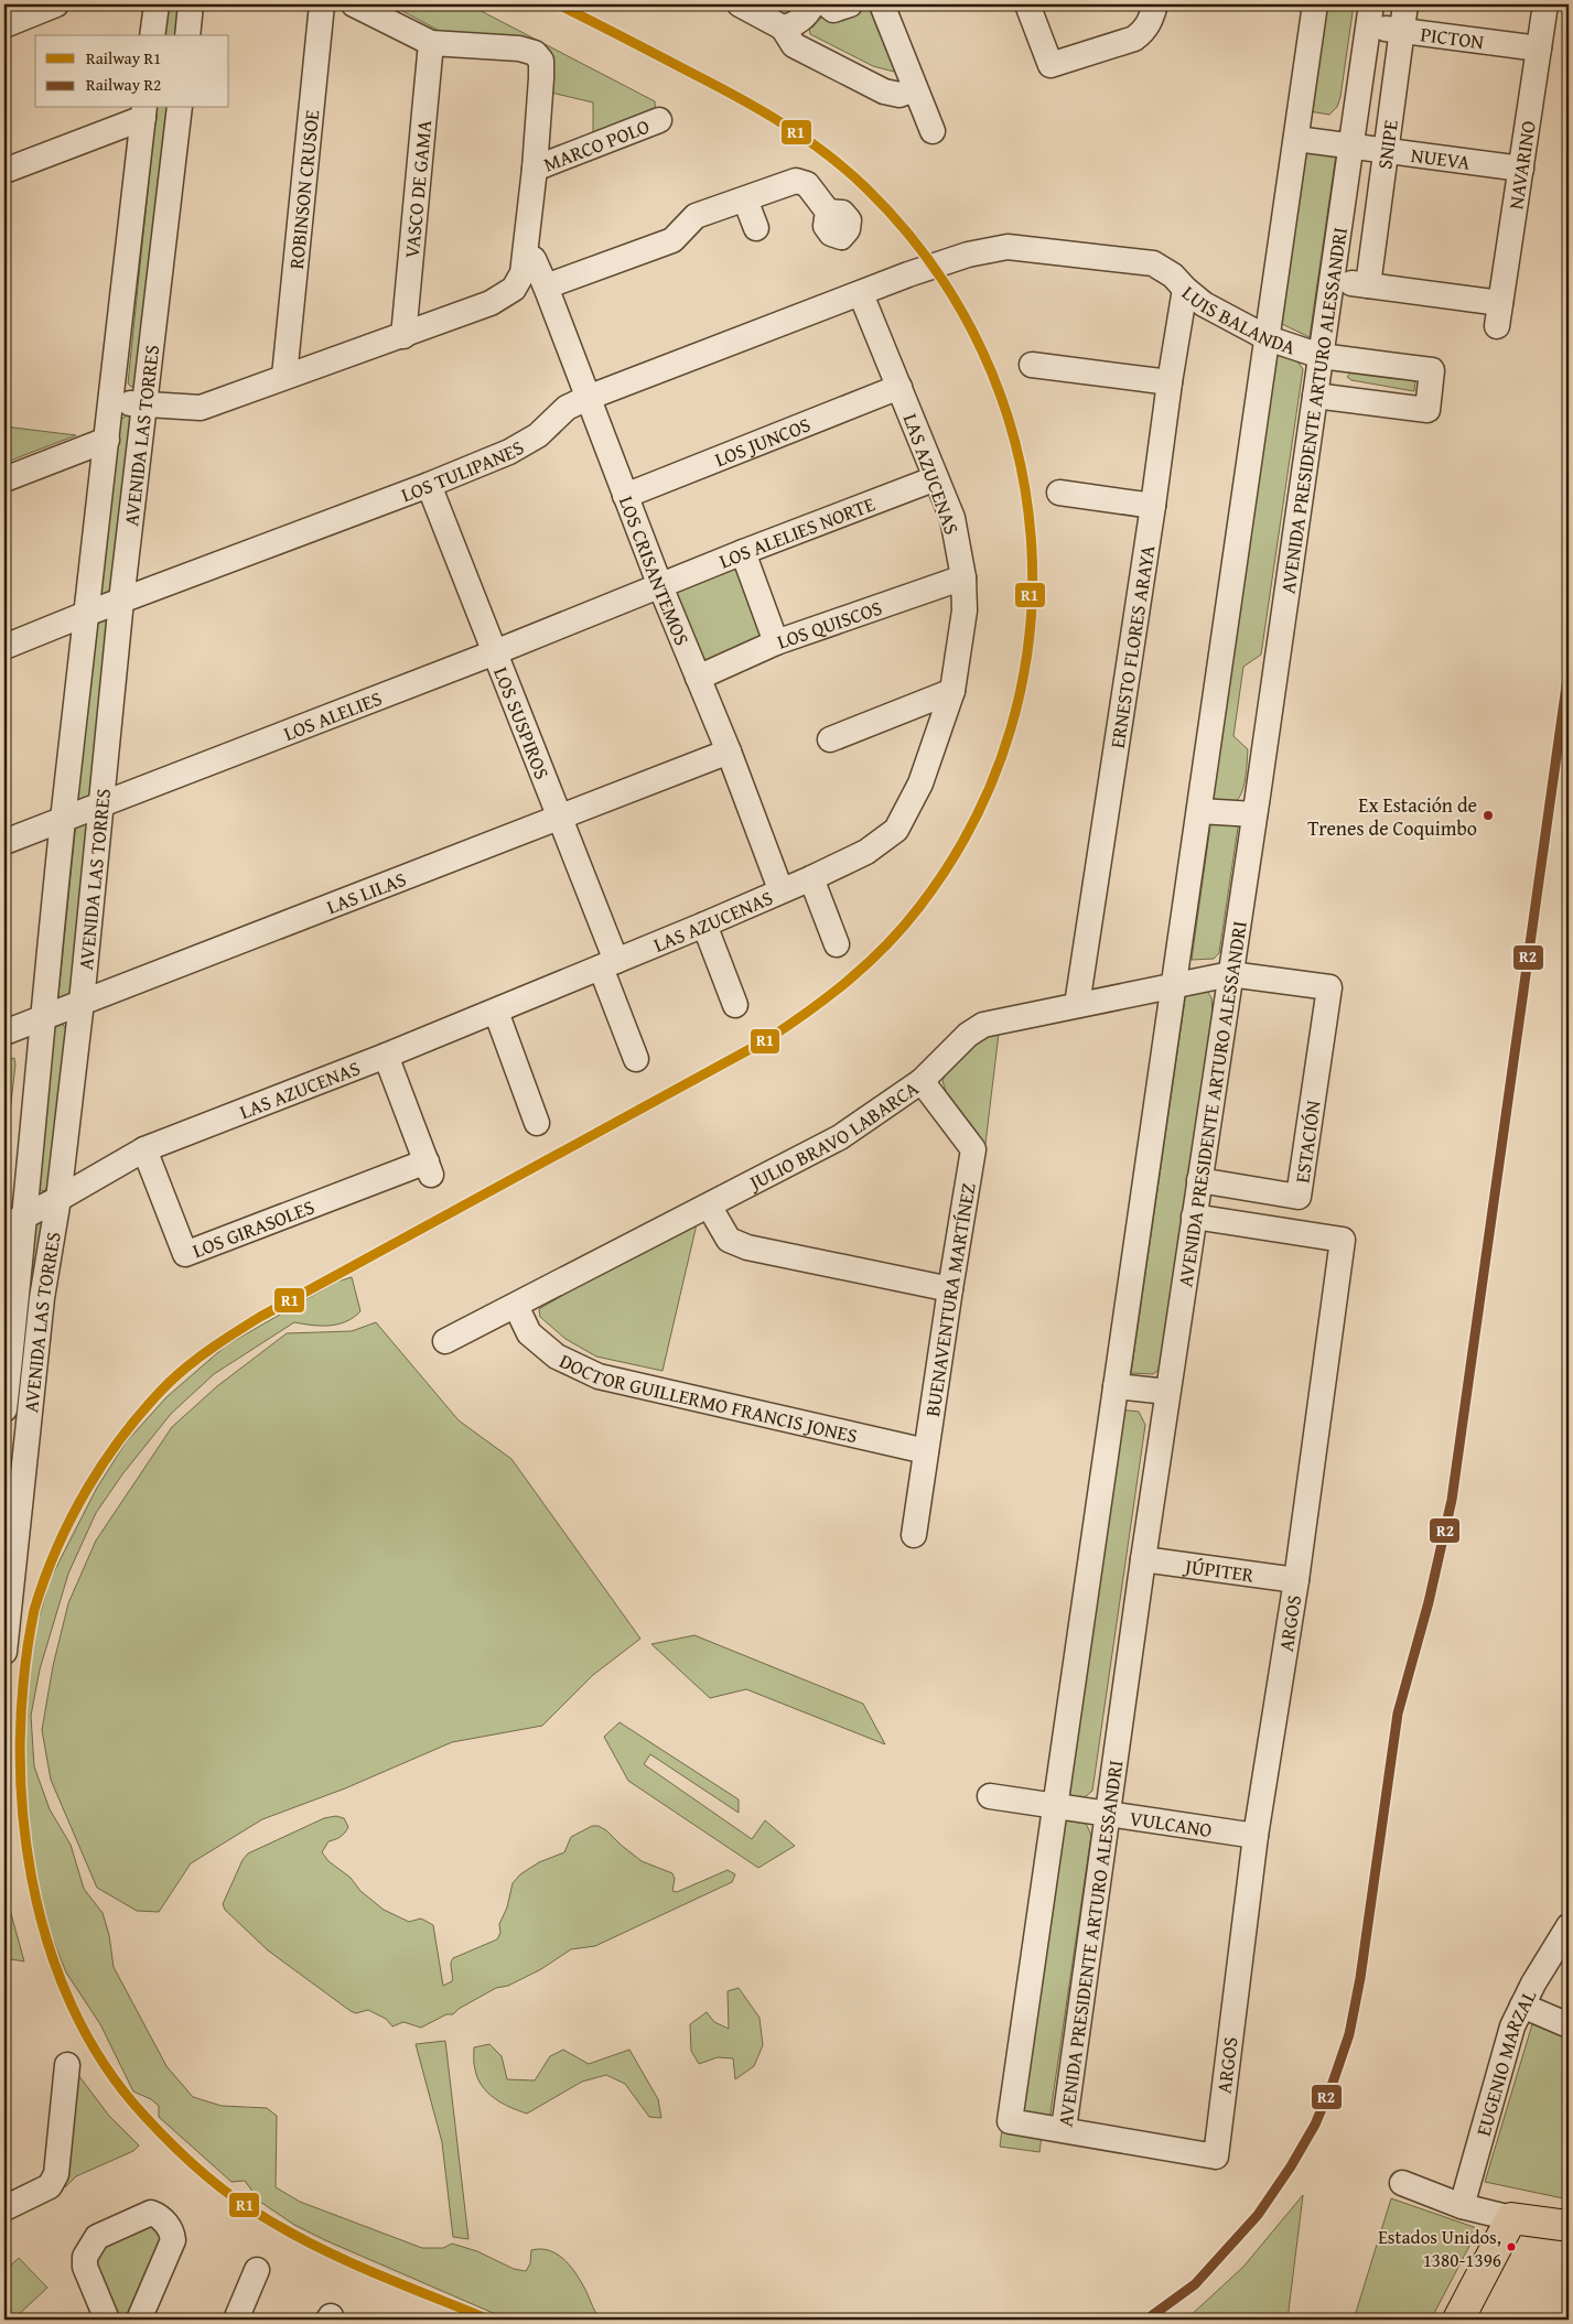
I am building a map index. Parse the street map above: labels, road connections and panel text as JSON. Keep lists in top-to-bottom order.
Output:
{
  "streets": {
    "street": [
      "PICTON",
      "MARCO POLO",
      "SNIPE",
      "NUEVA",
      "NAVARINO",
      "ROBINSON CRUSOE",
      "VASCO DE GAMA",
      "LUIS BALANDA",
      "AVENIDA PRESIDENTE ARTURO ALESSANDRI",
      "AVENIDA LAS TORRES",
      "LOS JUNCOS",
      "LOS TULIPANES",
      "LAS AZUCENAS",
      "LOS ALELIES NORTE",
      "LOS CRISANTEMOS",
      "LOS QUISCOS",
      "ERNESTO FLORES ARAYA",
      "LOS ALELIES",
      "LOS SUSPIROS",
      "LAS LILAS",
      "JULIO BRAVO LABARCA",
      "ESTACIÓN",
      "LOS GIRASOLES",
      "BUENAVENTURA MARTÍNEZ",
      "DOCTOR GUILLERMO FRANCIS JONES",
      "JÚPITER",
      "ARGOS",
      "VULCANO",
      "EUGENIO MARZAL"
    ]
  },
  "crossings": [
    ["PICTON", "SNIPE"],
    ["PICTON", "NAVARINO"],
    ["PICTON", "AVENIDA PRESIDENTE ARTURO ALESSANDRI"],
    ["SNIPE", "NUEVA"],
    ["SNIPE", "NAVARINO"],
    ["NUEVA", "NAVARINO"],
    ["NUEVA", "AVENIDA PRESIDENTE ARTURO ALESSANDRI"],
    ["LUIS BALANDA", "AVENIDA PRESIDENTE ARTURO ALESSANDRI"],
    ["LUIS BALANDA", "LOS TULIPANES"],
    ["LUIS BALANDA", "ERNESTO FLORES ARAYA"],
    ["AVENIDA PRESIDENTE ARTURO ALESSANDRI", "JULIO BRAVO LABARCA"],
    ["AVENIDA PRESIDENTE ARTURO ALESSANDRI", "ESTACIÓN"],
    ["AVENIDA PRESIDENTE ARTURO ALESSANDRI", "JÚPITER"],
    ["AVENIDA PRESIDENTE ARTURO ALESSANDRI", "ARGOS"],
    ["AVENIDA PRESIDENTE ARTURO ALESSANDRI", "VULCANO"],
    ["AVENIDA LAS TORRES", "LOS TULIPANES"],
    ["AVENIDA LAS TORRES", "LAS AZUCENAS"],
    ["AVENIDA LAS TORRES", "LOS ALELIES"],
    ["AVENIDA LAS TORRES", "LAS LILAS"],
    ["LOS JUNCOS", "LAS AZUCENAS"],
    ["LOS JUNCOS", "LOS CRISANTEMOS"],
    ["LOS TULIPANES", "LAS AZUCENAS"],
    ["LOS TULIPANES", "LOS CRISANTEMOS"],
    ["LOS TULIPANES", "LOS SUSPIROS"],
    ["LAS AZUCENAS", "LOS ALELIES NORTE"],
    ["LAS AZUCENAS", "LOS CRISANTEMOS"],
    ["LAS AZUCENAS", "LOS QUISCOS"],
    ["LAS AZUCENAS", "LOS SUSPIROS"],
    ["LAS AZUCENAS", "LOS GIRASOLES"],
    ["LOS ALELIES NORTE", "LOS CRISANTEMOS"],
    ["LOS ALELIES NORTE", "LOS ALELIES"],
    ["LOS CRISANTEMOS", "LOS QUISCOS"],
    ["LOS CRISANTEMOS", "LOS ALELIES"],
    ["LOS CRISANTEMOS", "LAS LILAS"],
    ["ERNESTO FLORES ARAYA", "JULIO BRAVO LABARCA"],
    ["LOS ALELIES", "LOS SUSPIROS"],
    ["LOS SUSPIROS", "LAS LILAS"],
    ["JULIO BRAVO LABARCA", "ESTACIÓN"],
    ["JULIO BRAVO LABARCA", "BUENAVENTURA MARTÍNEZ"],
    ["JULIO BRAVO LABARCA", "DOCTOR GUILLERMO FRANCIS JONES"],
    ["BUENAVENTURA MARTÍNEZ", "DOCTOR GUILLERMO FRANCIS JONES"],
    ["JÚPITER", "ARGOS"],
    ["ARGOS", "VULCANO"]
  ],
  "places": ["Ex Estación de Trenes de Coquimbo", "Estados Unidos, 1380-1396"],
  "lines": ["rail line R1", "rail line R2"],
  "legend": ["Railway R1", "Railway R2"]
}
